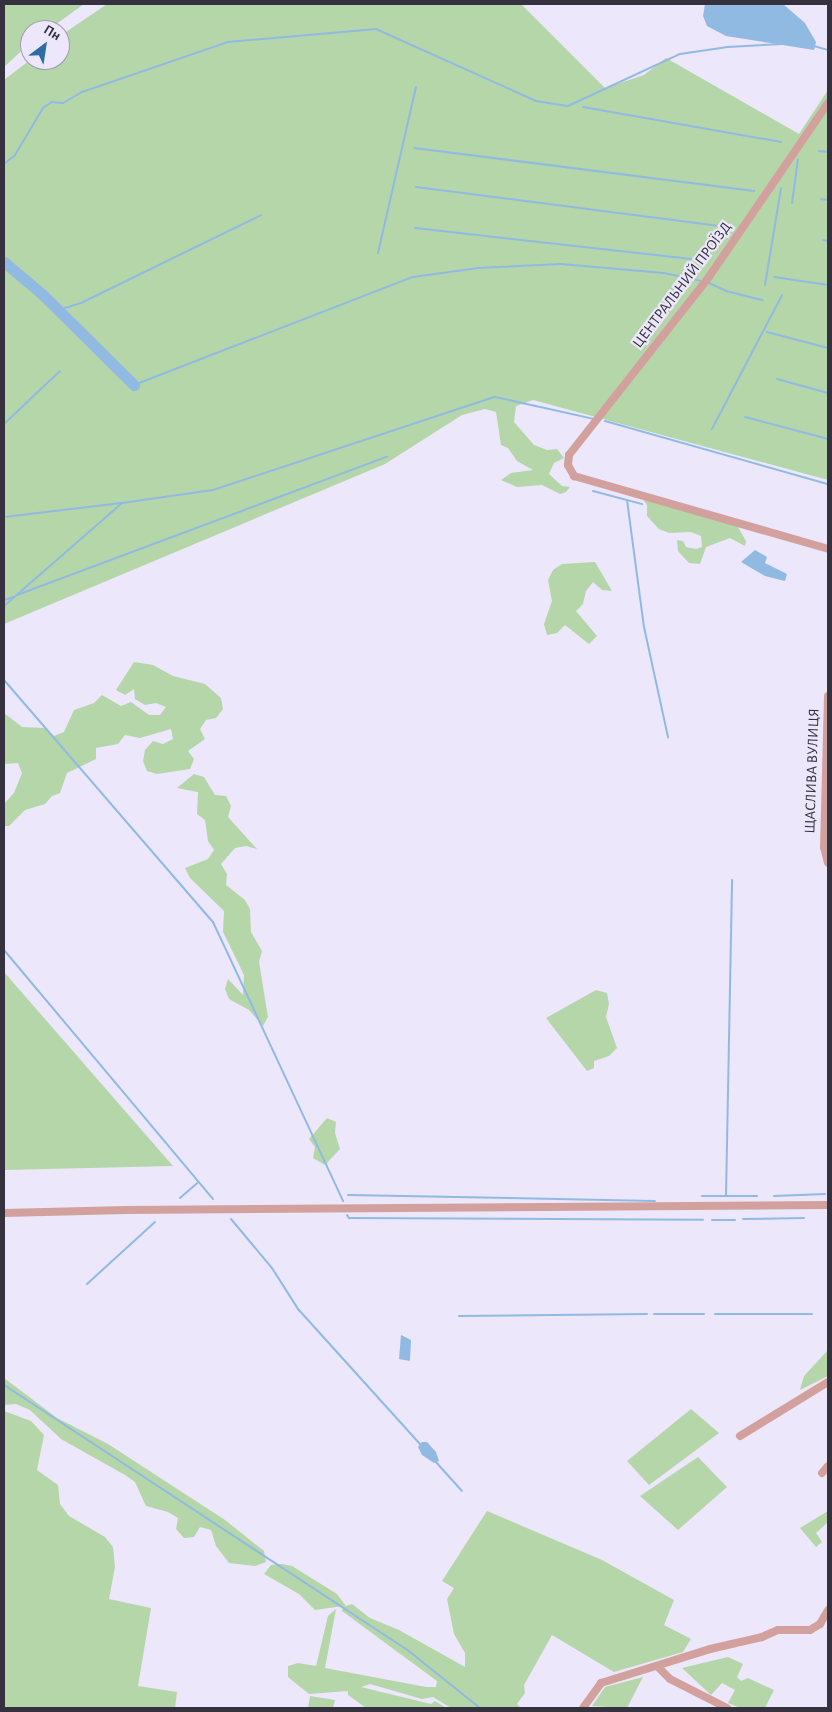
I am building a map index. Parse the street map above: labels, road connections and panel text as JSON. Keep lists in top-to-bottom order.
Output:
{
  "streets": {
    "street": ["ЦЕНТРАЛЬНИЙ ПРОЇЗД", "ЩАСЛИВА ВУЛИЦЯ"]
  },
  "north": "top right"
}
